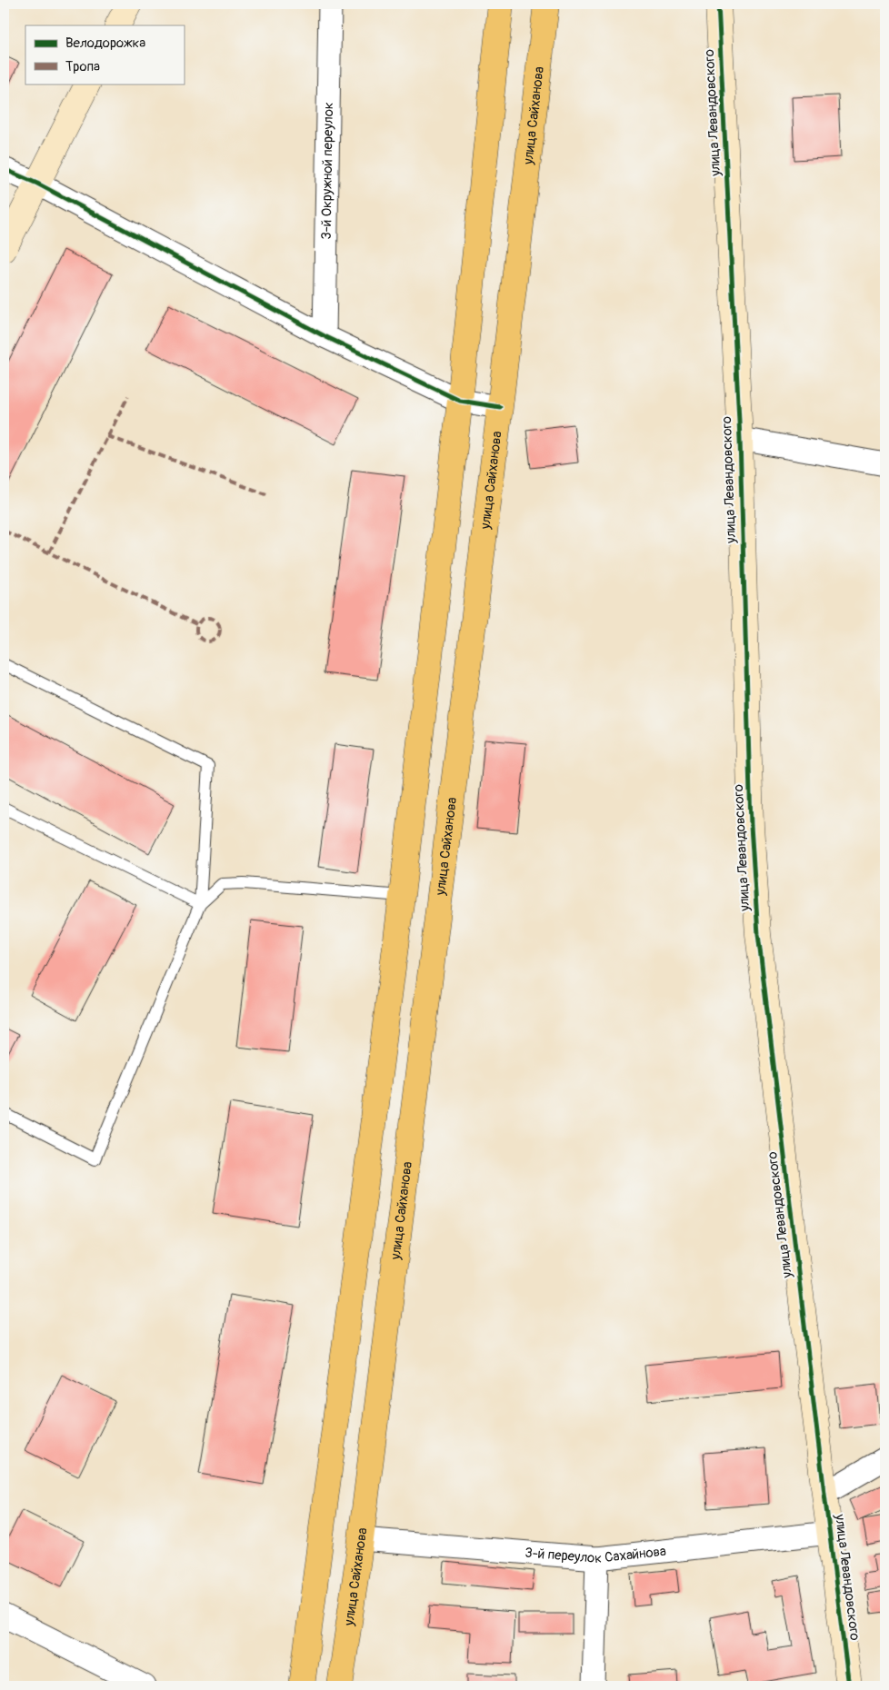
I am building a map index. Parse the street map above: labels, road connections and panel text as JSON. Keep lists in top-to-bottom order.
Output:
{
  "streets": {
    "main road": ["улица Сайханова"],
    "street": ["улица Левандовского", "3-й Окружной переулок", "3-й переулок Сахайнова"]
  },
  "crossings": [
    ["улица Левандовского", "3-й переулок Сахайнова"],
    ["улица Сайханова", "3-й переулок Сахайнова"]
  ],
  "legend": ["Велодорожка", "Тропа"]
}
